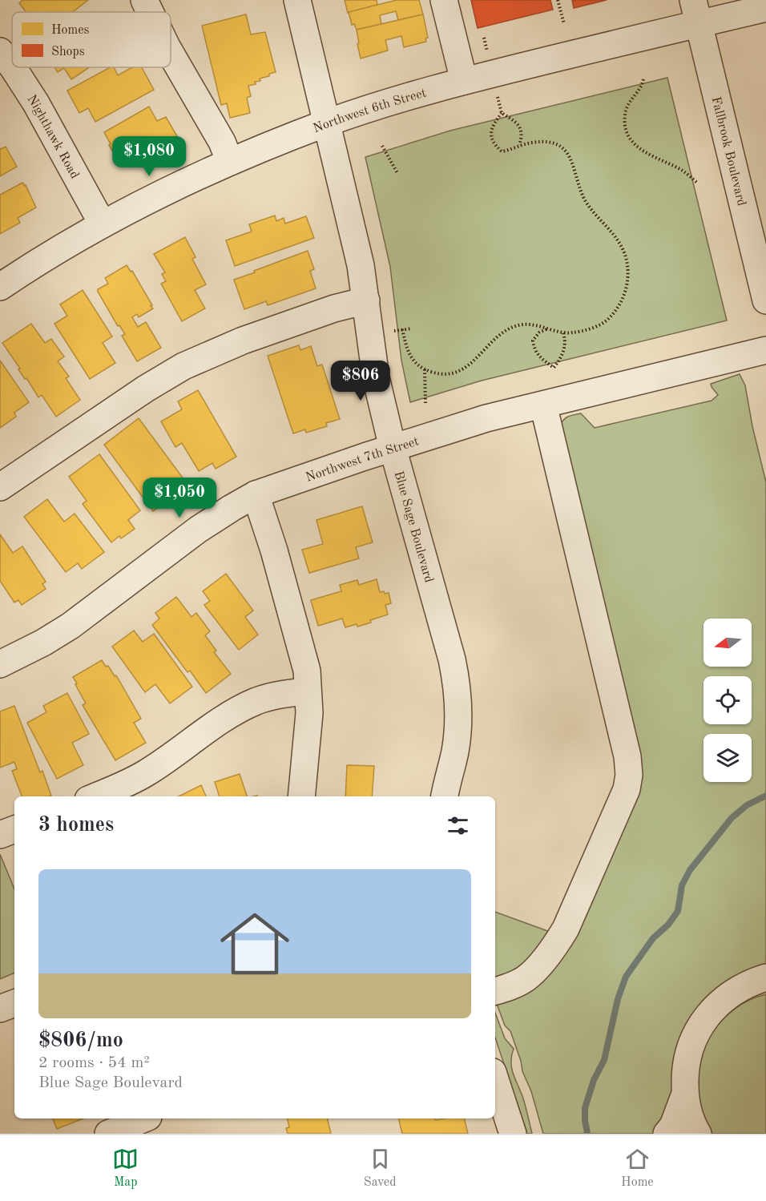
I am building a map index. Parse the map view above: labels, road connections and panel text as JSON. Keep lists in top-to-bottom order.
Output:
{
  "streets": {
    "street": [
      "Northwest 6th Street",
      "Nighthawk Road",
      "Fallbrook Boulevard",
      "Northwest 7th Street",
      "Blue Sage Boulevard"
    ]
  },
  "crossings": [
    ["Northwest 6th Street", "Nighthawk Road"],
    ["Northwest 6th Street", "Fallbrook Boulevard"],
    ["Northwest 6th Street", "Blue Sage Boulevard"],
    ["Northwest 7th Street", "Blue Sage Boulevard"]
  ],
  "legend": ["Homes", "Shops"],
  "north": "left",
  "page": {
    "price": ["$1,080", "$806", "$1,050"],
    "heading": "3 homes",
    "list": [
      {
        "name": "$806/mo",
        "note": "2 rooms · 54 m² · Blue Sage Boulevard"
      }
    ],
    "tabs": ["Map", "Saved", "Home"]
  }
}
